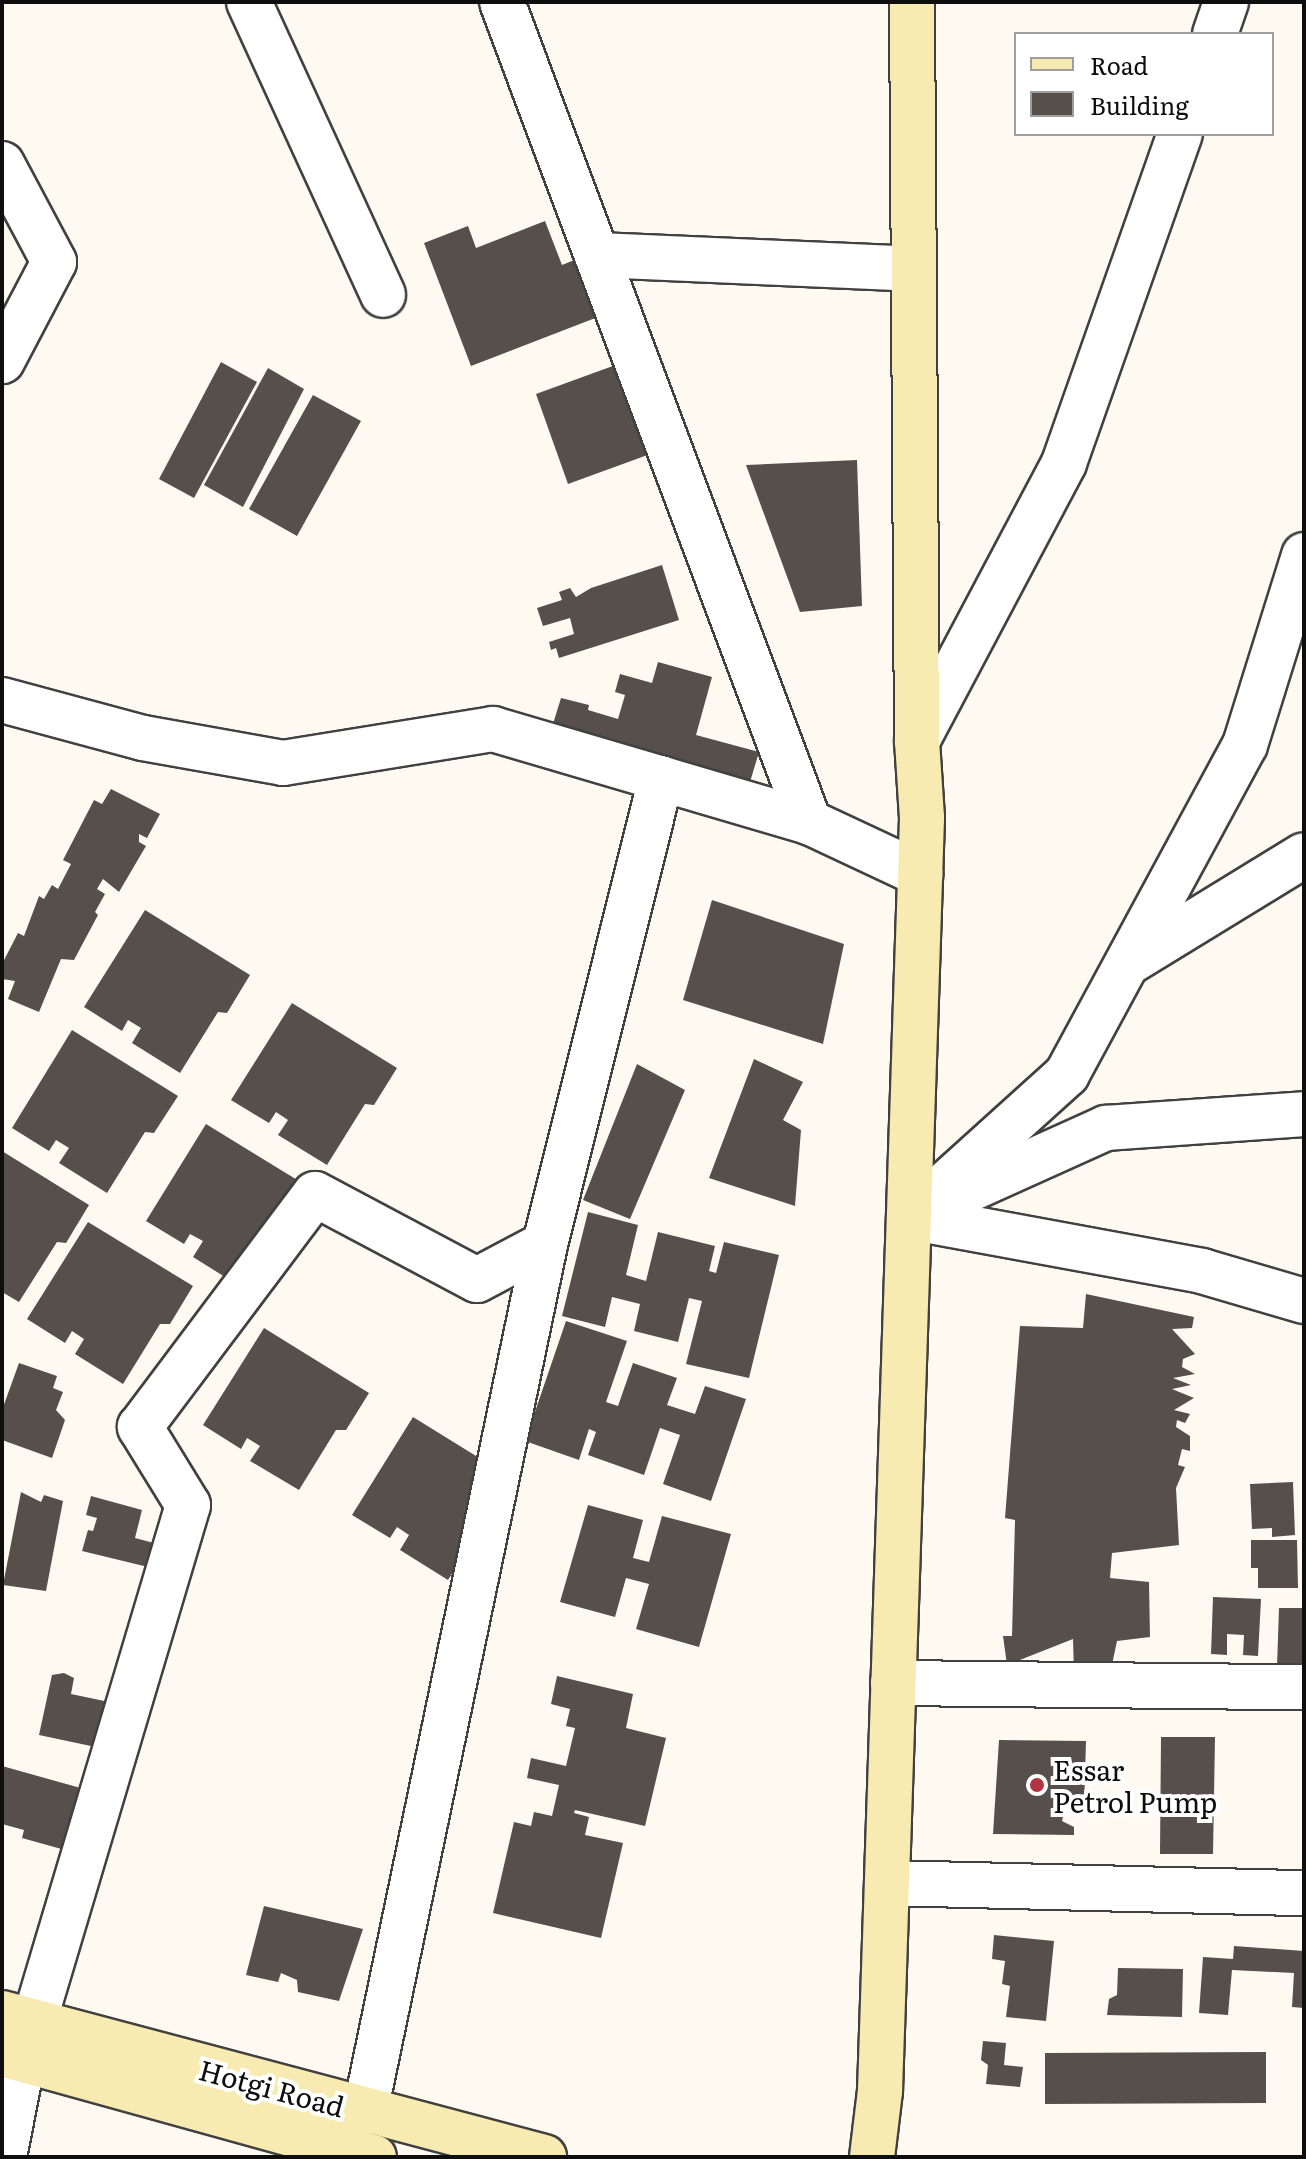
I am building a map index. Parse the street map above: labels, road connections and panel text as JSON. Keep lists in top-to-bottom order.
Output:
{
  "streets": {
    "street": ["Hotgi Road"]
  },
  "places": ["Essar Petrol Pump"],
  "legend": ["Road", "Building"]
}
